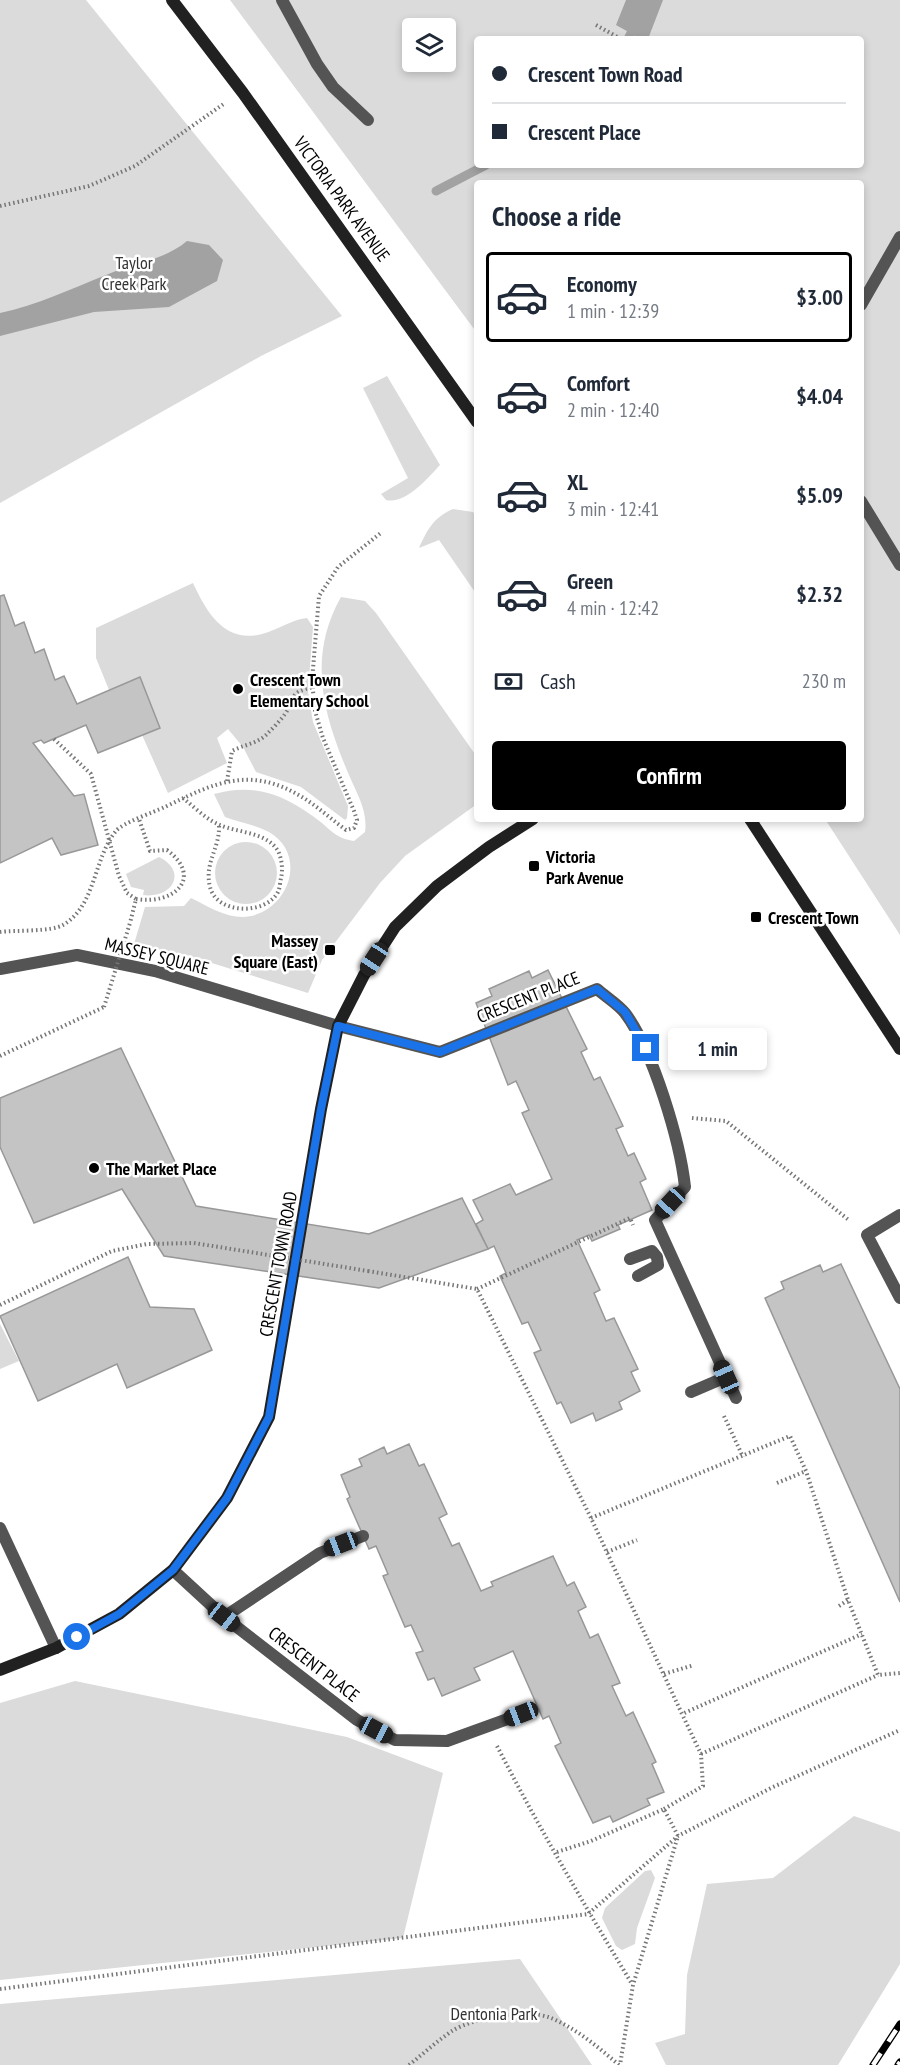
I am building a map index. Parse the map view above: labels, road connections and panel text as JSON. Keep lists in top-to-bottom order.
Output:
{
  "streets": {
    "street": ["VICTORIA PARK AVENUE", "CRESCENT TOWN ROAD"],
    "lane": ["MASSEY SQUARE", "CRESCENT PLACE"]
  },
  "crossings": [
    ["MASSEY SQUARE", "CRESCENT PLACE"],
    ["MASSEY SQUARE", "CRESCENT TOWN ROAD"],
    ["CRESCENT PLACE", "CRESCENT TOWN ROAD"]
  ],
  "parks": ["Taylor Creek Park", "Dentonia Park"],
  "places": {
    "other": ["Crescent Town Elementary School", "The Market Place"],
    "transit": ["Victoria Park Avenue", "Crescent Town", "Massey Square (East)"]
  },
  "page": {
    "banner": ["Crescent Town Road", "Crescent Place"],
    "heading": "Choose a ride",
    "list": [
      {
        "name": "Economy",
        "note": "1 min · 12:39",
        "value": "$3.00"
      },
      {
        "name": "Comfort",
        "note": "2 min · 12:40",
        "value": "$4.04"
      },
      {
        "name": "XL",
        "note": "3 min · 12:41",
        "value": "$5.09"
      },
      {
        "name": "Green",
        "note": "4 min · 12:42",
        "value": "$2.32"
      }
    ],
    "pay": ["Cash", "230 m"],
    "buttons": "Confirm",
    "bubble": "1 min"
  }
}
